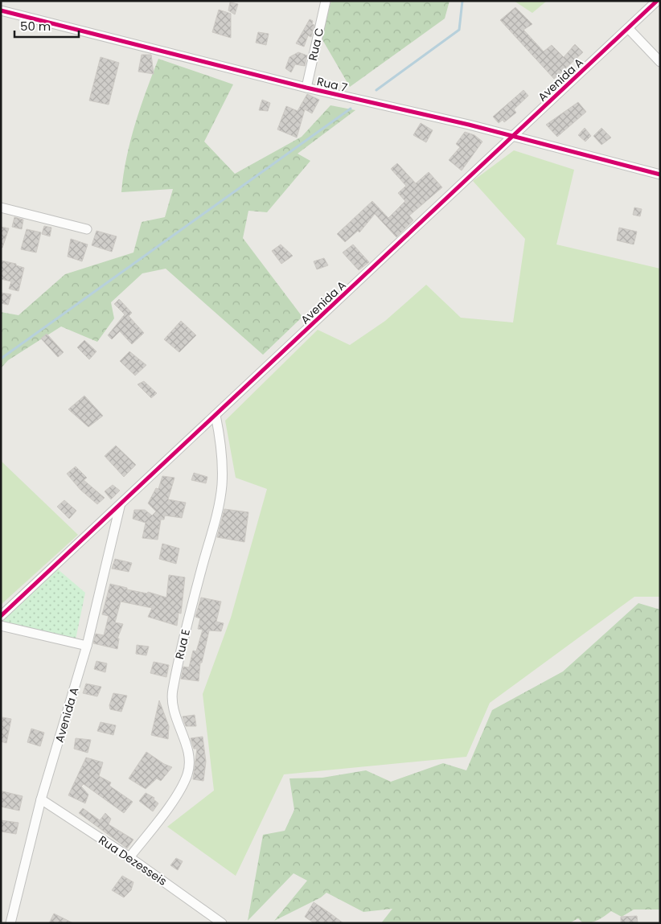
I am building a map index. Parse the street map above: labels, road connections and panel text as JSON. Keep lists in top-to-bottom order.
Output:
{
  "streets": {
    "street": [
      "Rua C",
      "Avenida A",
      "Rua 7",
      "Rua E",
      "Rua Dezesseis"
    ]
  },
  "crossings": [
    ["Rua C", "Rua 7"],
    ["Avenida A", "Rua 7"],
    ["Avenida A", "Rua E"],
    ["Avenida A", "Rua Dezesseis"],
    ["Rua E", "Rua Dezesseis"]
  ],
  "scale_bar": "50 m"
}
